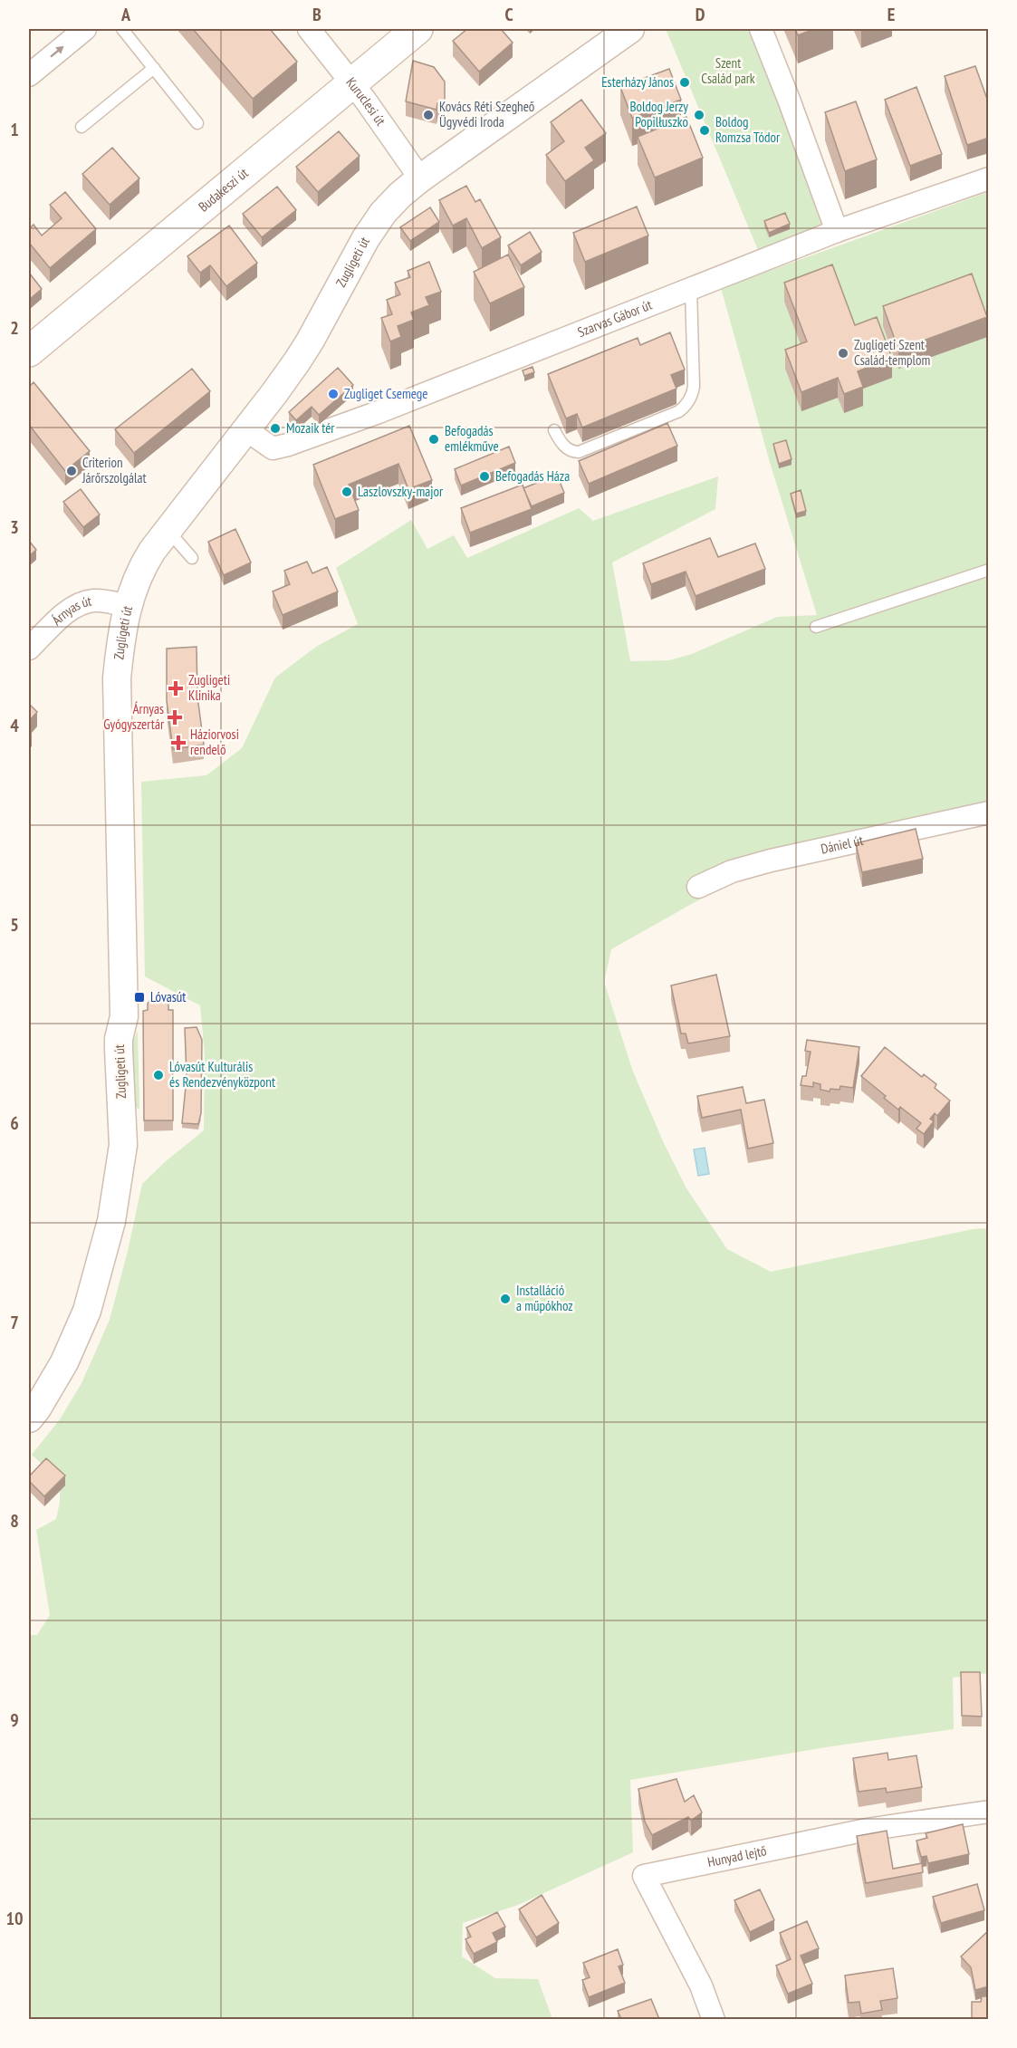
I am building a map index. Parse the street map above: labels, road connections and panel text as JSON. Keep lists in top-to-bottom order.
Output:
{
  "streets": {
    "main road": ["Budakeszi út"],
    "street": [
      "Kuruclesi út",
      "Zugligeti út",
      "Szarvas Gábor út",
      "Árnyas út",
      "Dániel út",
      "Hunyad lejtő"
    ]
  },
  "crossings": [
    ["Kuruclesi út", "Budakeszi út"],
    ["Kuruclesi út", "Zugligeti út"],
    ["Zugligeti út", "Szarvas Gábor út"],
    ["Zugligeti út", "Árnyas út"]
  ],
  "parks": ["Szent Család park"],
  "places": {
    "other": [
      "Esterházy János",
      "Kovács Réti Szegheő Ügyvédi Iroda",
      "Boldog Jerzy Popilłuszko",
      "Boldog Romzsa Tódor",
      "Zugligeti Szent Család-templom",
      "Zugliget Csemege",
      "Mozaik tér",
      "Befogadás emlékműve",
      "Criterion Járőrszolgálat",
      "Befogadás Háza",
      "Laszlovszky-major",
      "Lóvasút Kulturális és Rendezvényközpont",
      "Installáció a műpókhoz"
    ],
    "health": ["Zugligeti Klinika", "Árnyas Gyógyszertár", "Háziorvosi rendelő"],
    "transit": ["Lóvasút"]
  },
  "grid": {
    "columns": [
      "A",
      "B",
      "C",
      "D",
      "E"
    ],
    "rows": [
      "1",
      "2",
      "3",
      "4",
      "5",
      "6",
      "7",
      "8",
      "9",
      "10"
    ]
  }
}
